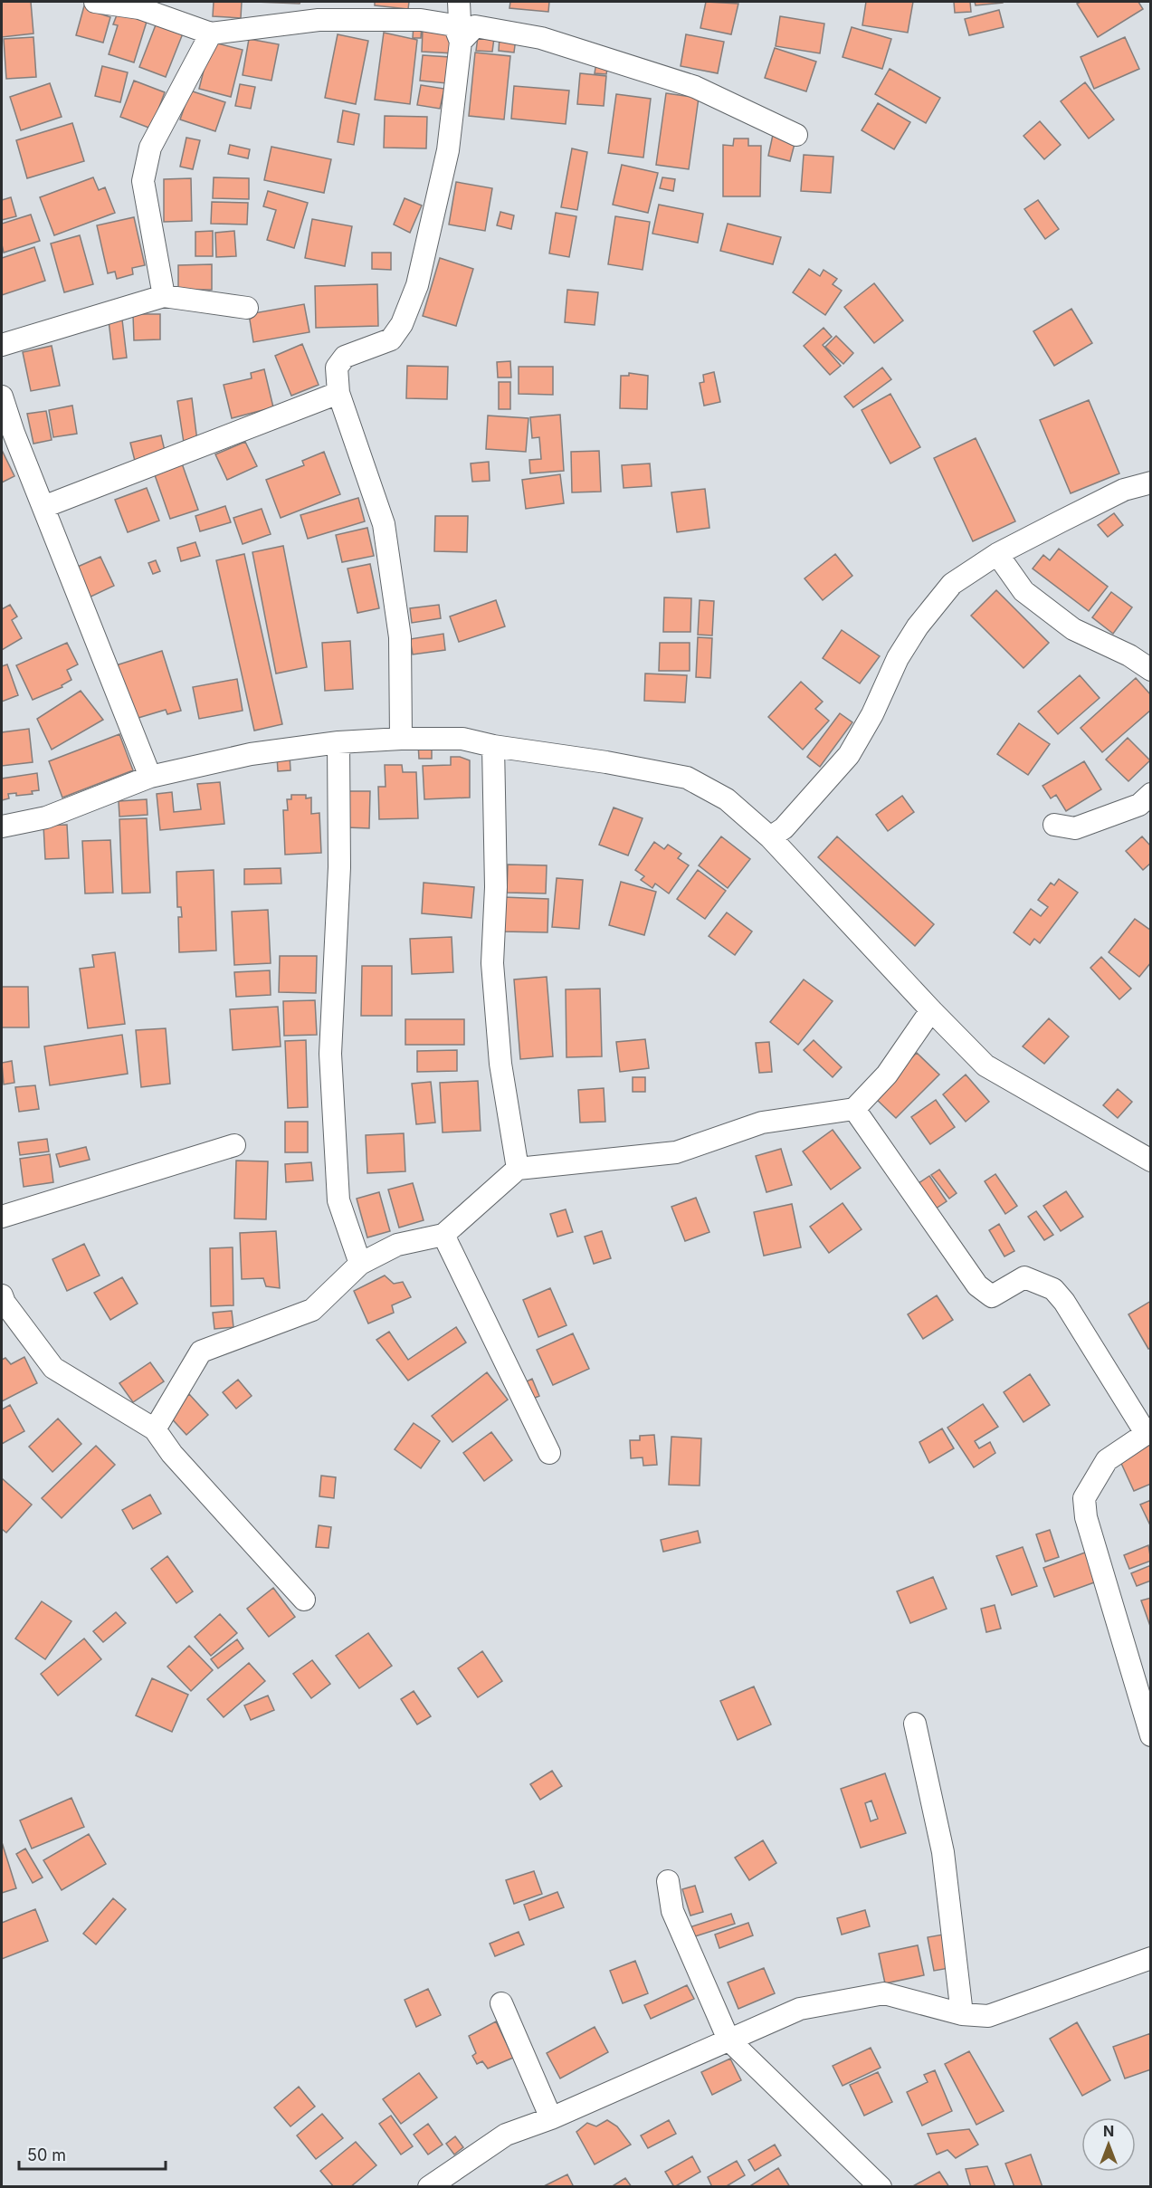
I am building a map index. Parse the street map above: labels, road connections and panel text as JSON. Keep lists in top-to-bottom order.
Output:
{
  "scale_bar": "50 m",
  "north": "top"
}
